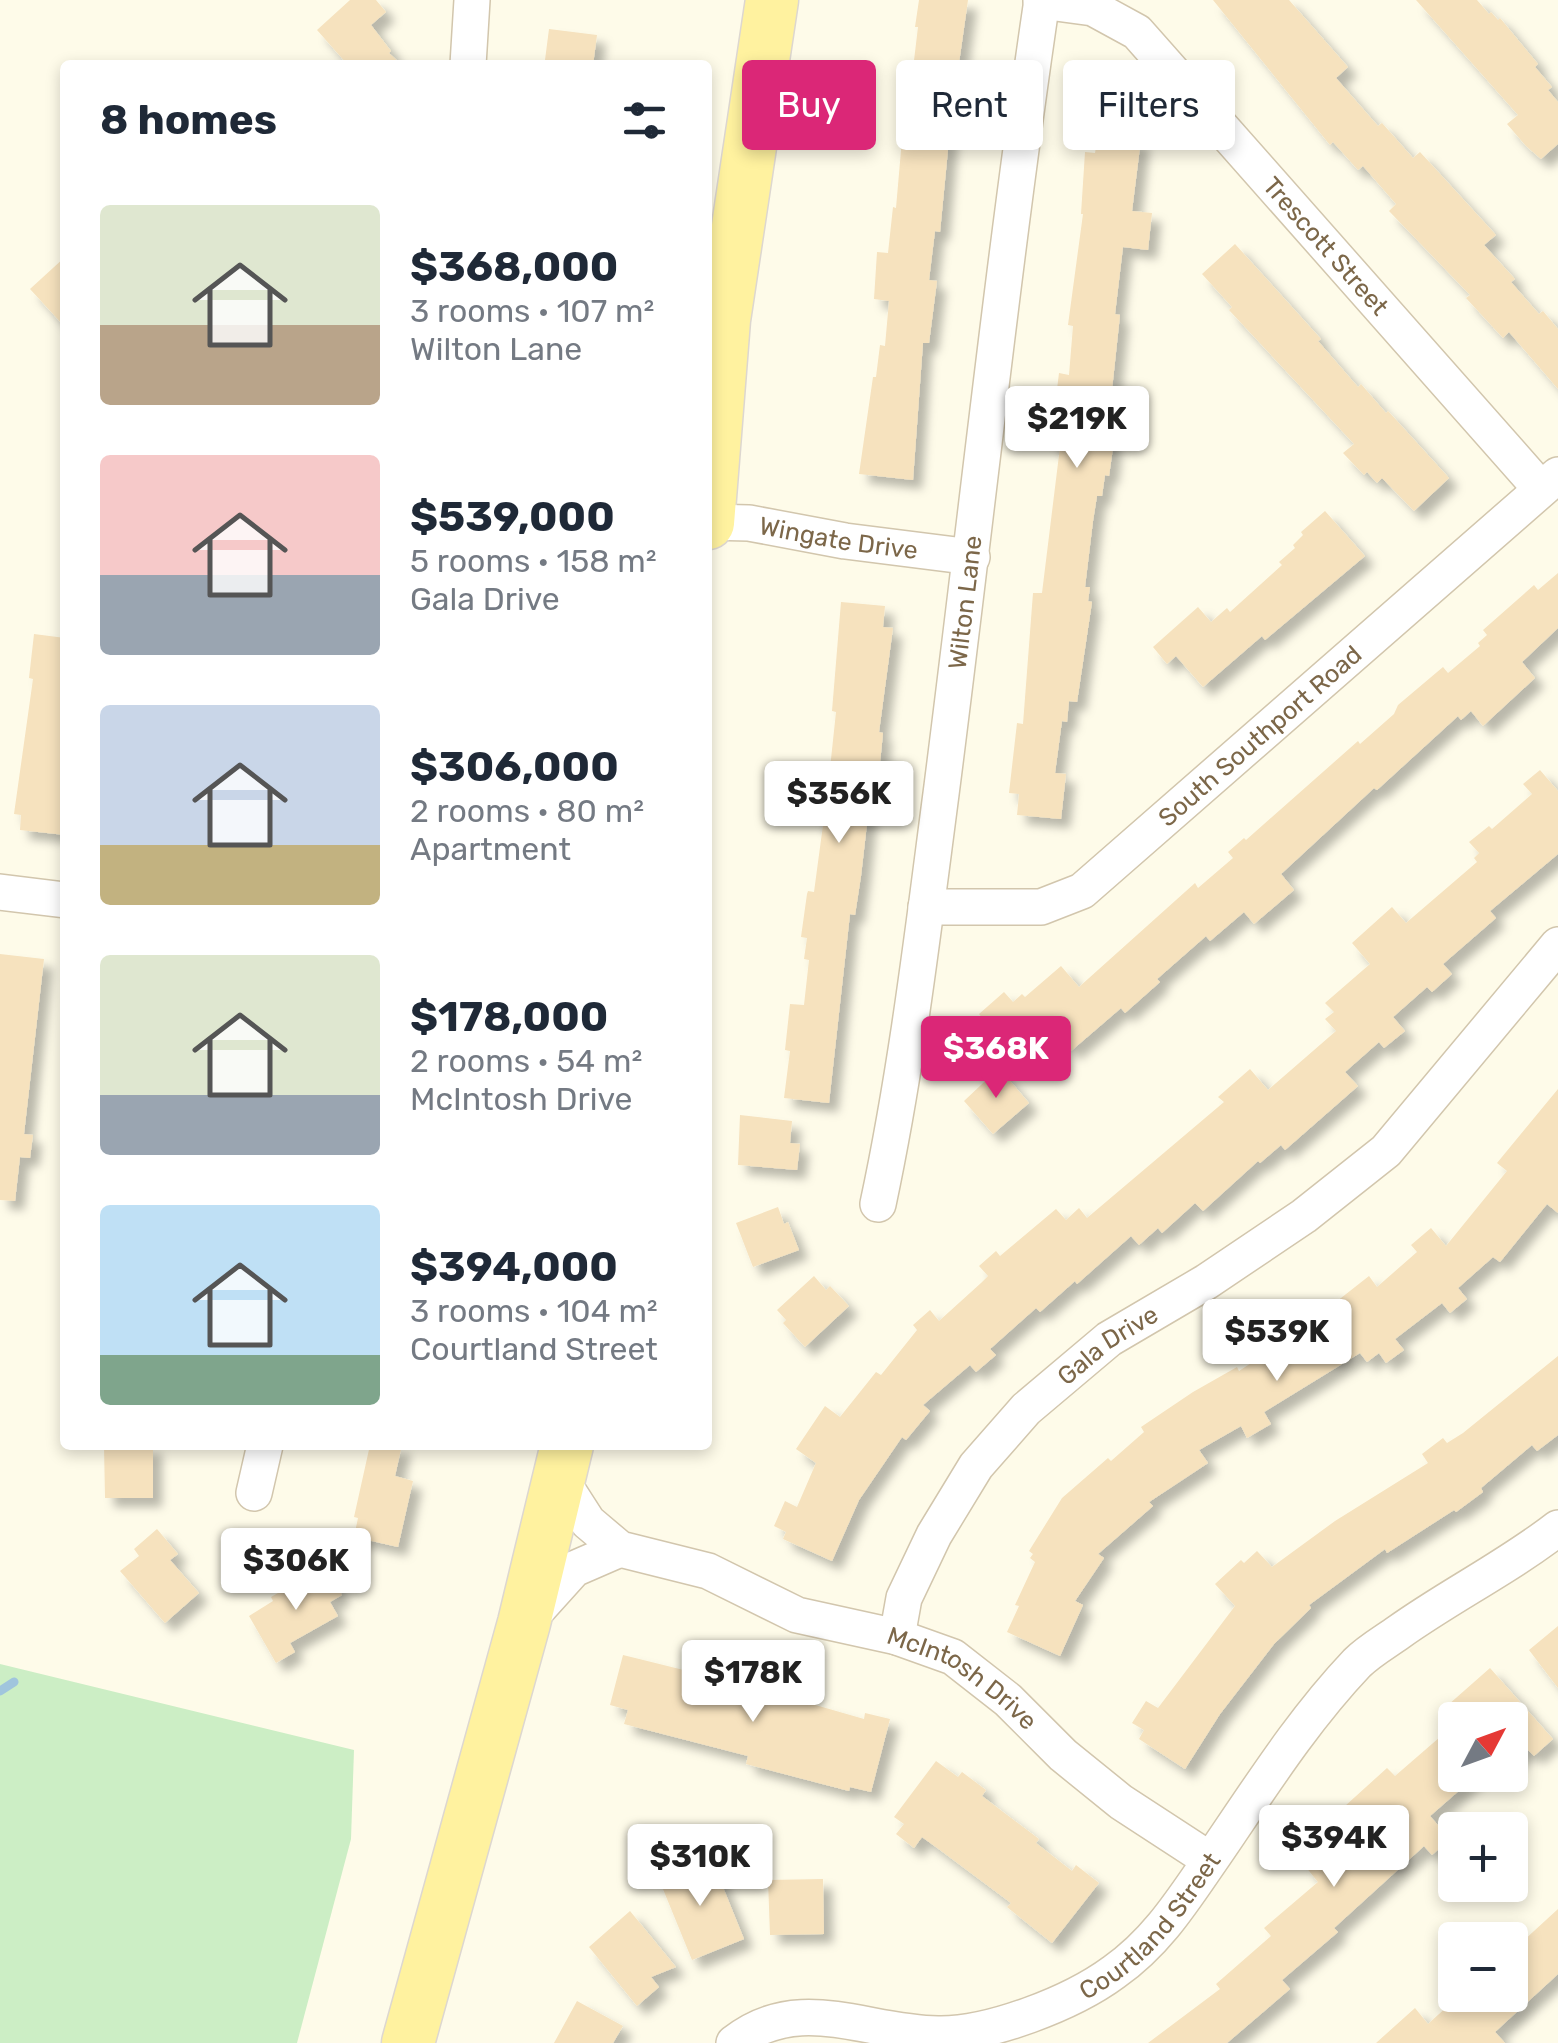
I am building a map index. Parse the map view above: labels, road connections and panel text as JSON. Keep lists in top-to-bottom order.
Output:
{
  "streets": {
    "street": [
      "Trescott Street",
      "Wingate Drive",
      "Wilton Lane",
      "South Southport Road",
      "Gala Drive",
      "McIntosh Drive",
      "Courtland Street"
    ]
  },
  "crossings": [
    ["Trescott Street", "Wilton Lane"],
    ["Trescott Street", "South Southport Road"],
    ["Wingate Drive", "Wilton Lane"],
    ["Wilton Lane", "South Southport Road"],
    ["Gala Drive", "McIntosh Drive"],
    ["McIntosh Drive", "Courtland Street"]
  ],
  "north": "top right",
  "page": {
    "chip": ["Buy", "Rent", "Filters"],
    "heading": "8 homes",
    "list": [
      {
        "name": "$368,000",
        "note": "3 rooms · 107 m² · Wilton Lane"
      },
      {
        "name": "$539,000",
        "note": "5 rooms · 158 m² · Gala Drive"
      },
      {
        "name": "$306,000",
        "note": "2 rooms · 80 m² · Apartment"
      },
      {
        "name": "$178,000",
        "note": "2 rooms · 54 m² · McIntosh Drive"
      },
      {
        "name": "$394,000",
        "note": "3 rooms · 104 m² · Courtland Street"
      }
    ],
    "price": [
      "$219K",
      "$356K",
      "$368K",
      "$539K",
      "$306K",
      "$178K",
      "$394K",
      "$310K"
    ],
    "map_buttons": ["+", "−"]
  }
}
